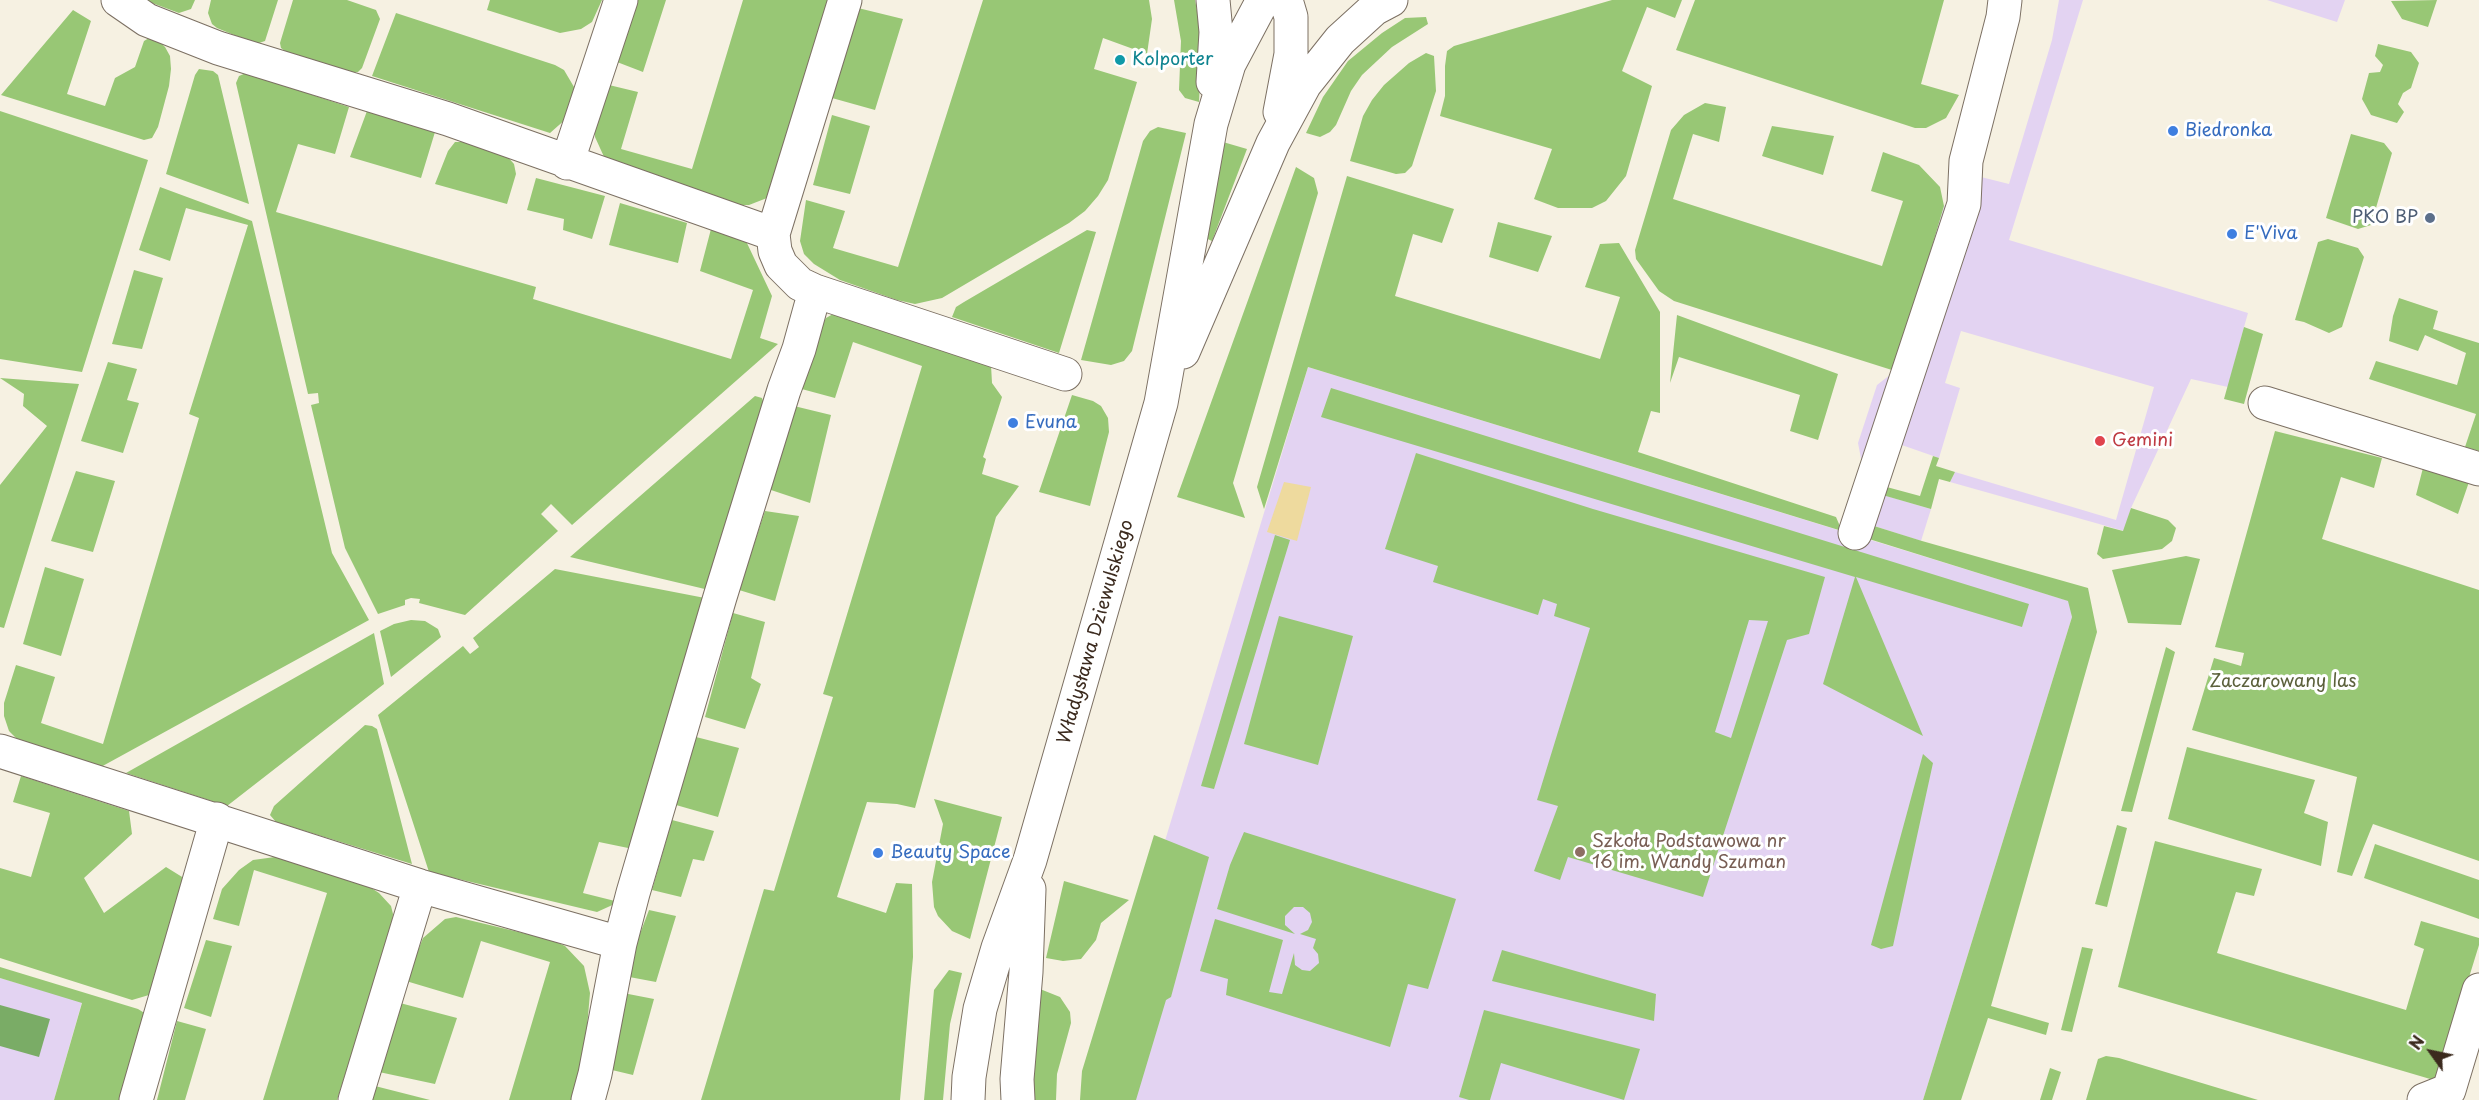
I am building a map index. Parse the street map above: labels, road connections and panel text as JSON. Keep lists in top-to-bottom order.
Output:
{
  "streets": {
    "street": ["Władysława Dziewulskiego"]
  },
  "parks": ["Zaczarowany las"],
  "places": [
    "Kolporter",
    "Biedronka",
    "PKO BP",
    "E'Viva",
    "Evuna",
    "Gemini",
    "Szkoła Podstawowa nr 16 im. Wandy Szuman",
    "Beauty Space"
  ],
  "north": "top left"
}
